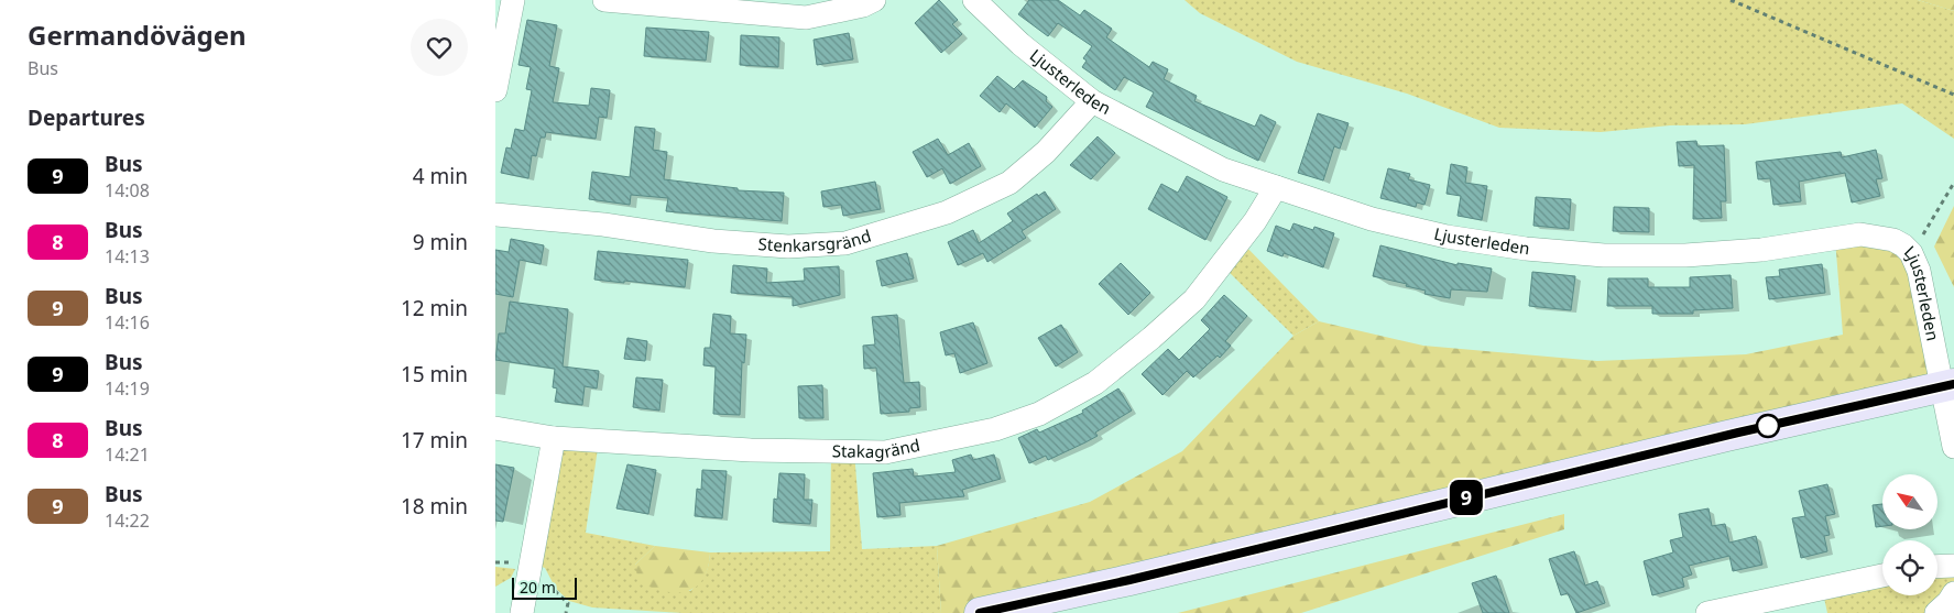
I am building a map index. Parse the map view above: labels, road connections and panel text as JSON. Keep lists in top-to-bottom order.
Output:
{
  "streets": {
    "street": ["Ljusterleden", "Stenkarsgränd", "Stakagränd"]
  },
  "crossings": [
    ["Ljusterleden", "Stenkarsgränd"],
    ["Ljusterleden", "Stakagränd"]
  ],
  "lines": ["bus line 9"],
  "scale_bar": "20 m",
  "north": "top left",
  "page": {
    "heading": [
      ["Germandövägen", "Bus"],
      "Departures"
    ],
    "on_map": "9",
    "list": [
      {
        "mark": "9",
        "name": "Bus",
        "note": "14:08",
        "value": "4 min"
      },
      {
        "mark": "8",
        "name": "Bus",
        "note": "14:13",
        "value": "9 min"
      },
      {
        "mark": "9",
        "name": "Bus",
        "note": "14:16",
        "value": "12 min"
      },
      {
        "mark": "9",
        "name": "Bus",
        "note": "14:19",
        "value": "15 min"
      },
      {
        "mark": "8",
        "name": "Bus",
        "note": "14:21",
        "value": "17 min"
      },
      {
        "mark": "9",
        "name": "Bus",
        "note": "14:22",
        "value": "18 min"
      }
    ],
    "scale": "20 m"
  }
}
